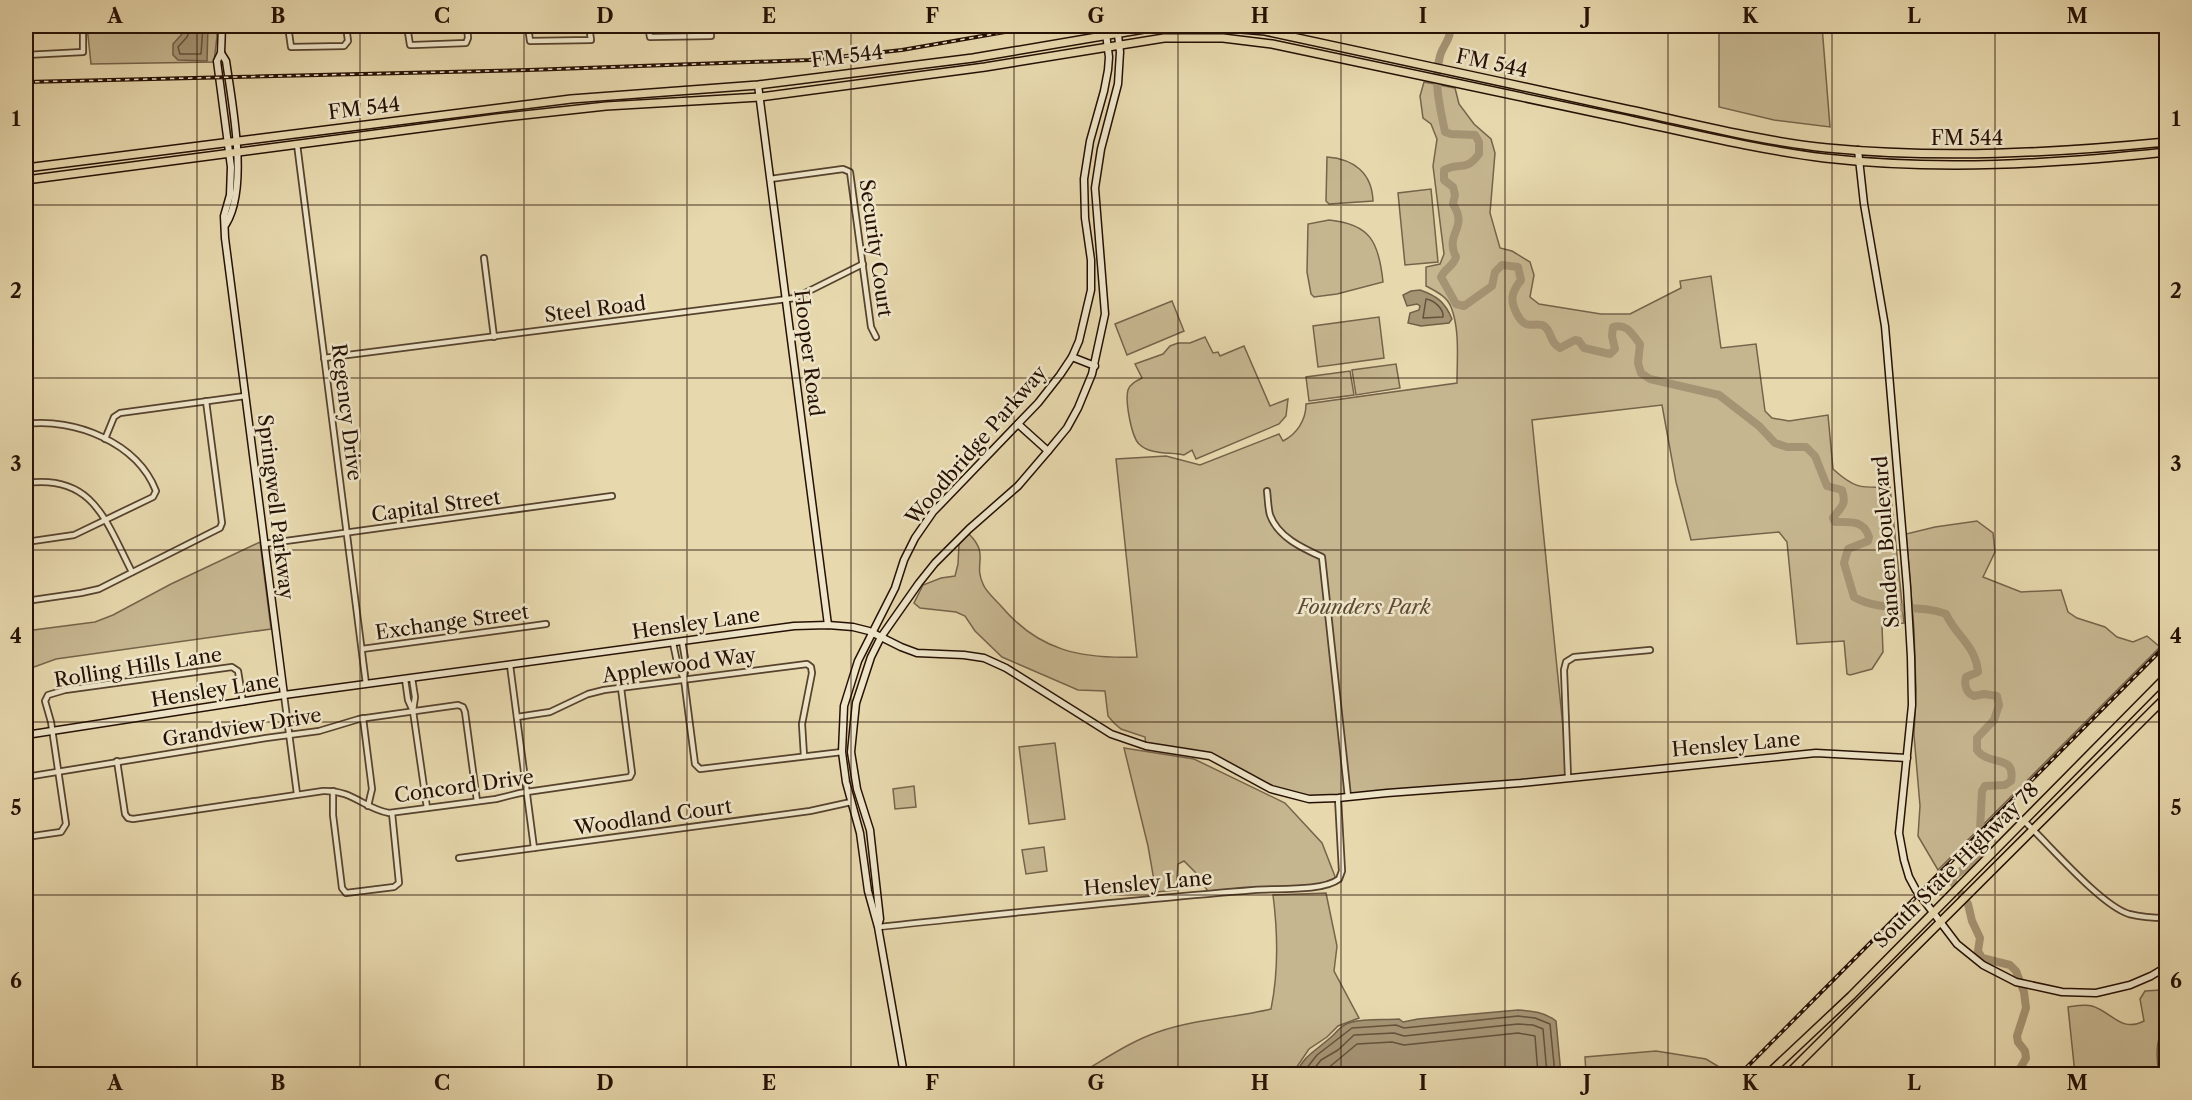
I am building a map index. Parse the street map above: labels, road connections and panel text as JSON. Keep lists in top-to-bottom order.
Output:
{
  "streets": {
    "main road": ["FM 544", "South State Highway 78"],
    "street": [
      "Security Court",
      "Steel Road",
      "Hooper Road",
      "Regency Drive",
      "Woodbridge Parkway",
      "Capital Street",
      "Springwell Parkway",
      "Sanden Boulevard",
      "Exchange Street",
      "Hensley Lane",
      "Applewood Way",
      "Rolling Hills Lane",
      "Grandview Drive",
      "Concord Drive",
      "Woodland Court"
    ]
  },
  "crossings": [
    ["FM 544", "Hooper Road"],
    ["FM 544", "Regency Drive"],
    ["FM 544", "Woodbridge Parkway"],
    ["FM 544", "Springwell Parkway"],
    ["FM 544", "Sanden Boulevard"],
    ["Security Court", "Steel Road"],
    ["Security Court", "Hooper Road"],
    ["Steel Road", "Hooper Road"],
    ["Steel Road", "Regency Drive"],
    ["Hooper Road", "Hensley Lane"],
    ["Regency Drive", "Capital Street"],
    ["Regency Drive", "Exchange Street"],
    ["Regency Drive", "Hensley Lane"],
    ["Woodbridge Parkway", "Hensley Lane"],
    ["Woodbridge Parkway", "Woodland Court"],
    ["Capital Street", "Springwell Parkway"],
    ["Springwell Parkway", "Hensley Lane"],
    ["Springwell Parkway", "Grandview Drive"],
    ["Springwell Parkway", "Concord Drive"],
    ["Sanden Boulevard", "Hensley Lane"],
    ["Sanden Boulevard", "South State Highway 78"],
    ["Hensley Lane", "Rolling Hills Lane"],
    ["Applewood Way", "Concord Drive"],
    ["Grandview Drive", "Concord Drive"]
  ],
  "parks": ["Founders Park"],
  "grid": {
    "columns": [
      "A",
      "B",
      "C",
      "D",
      "E",
      "F",
      "G",
      "H",
      "I",
      "J",
      "K",
      "L",
      "M"
    ],
    "rows": [
      "1",
      "2",
      "3",
      "4",
      "5",
      "6"
    ]
  }
}
